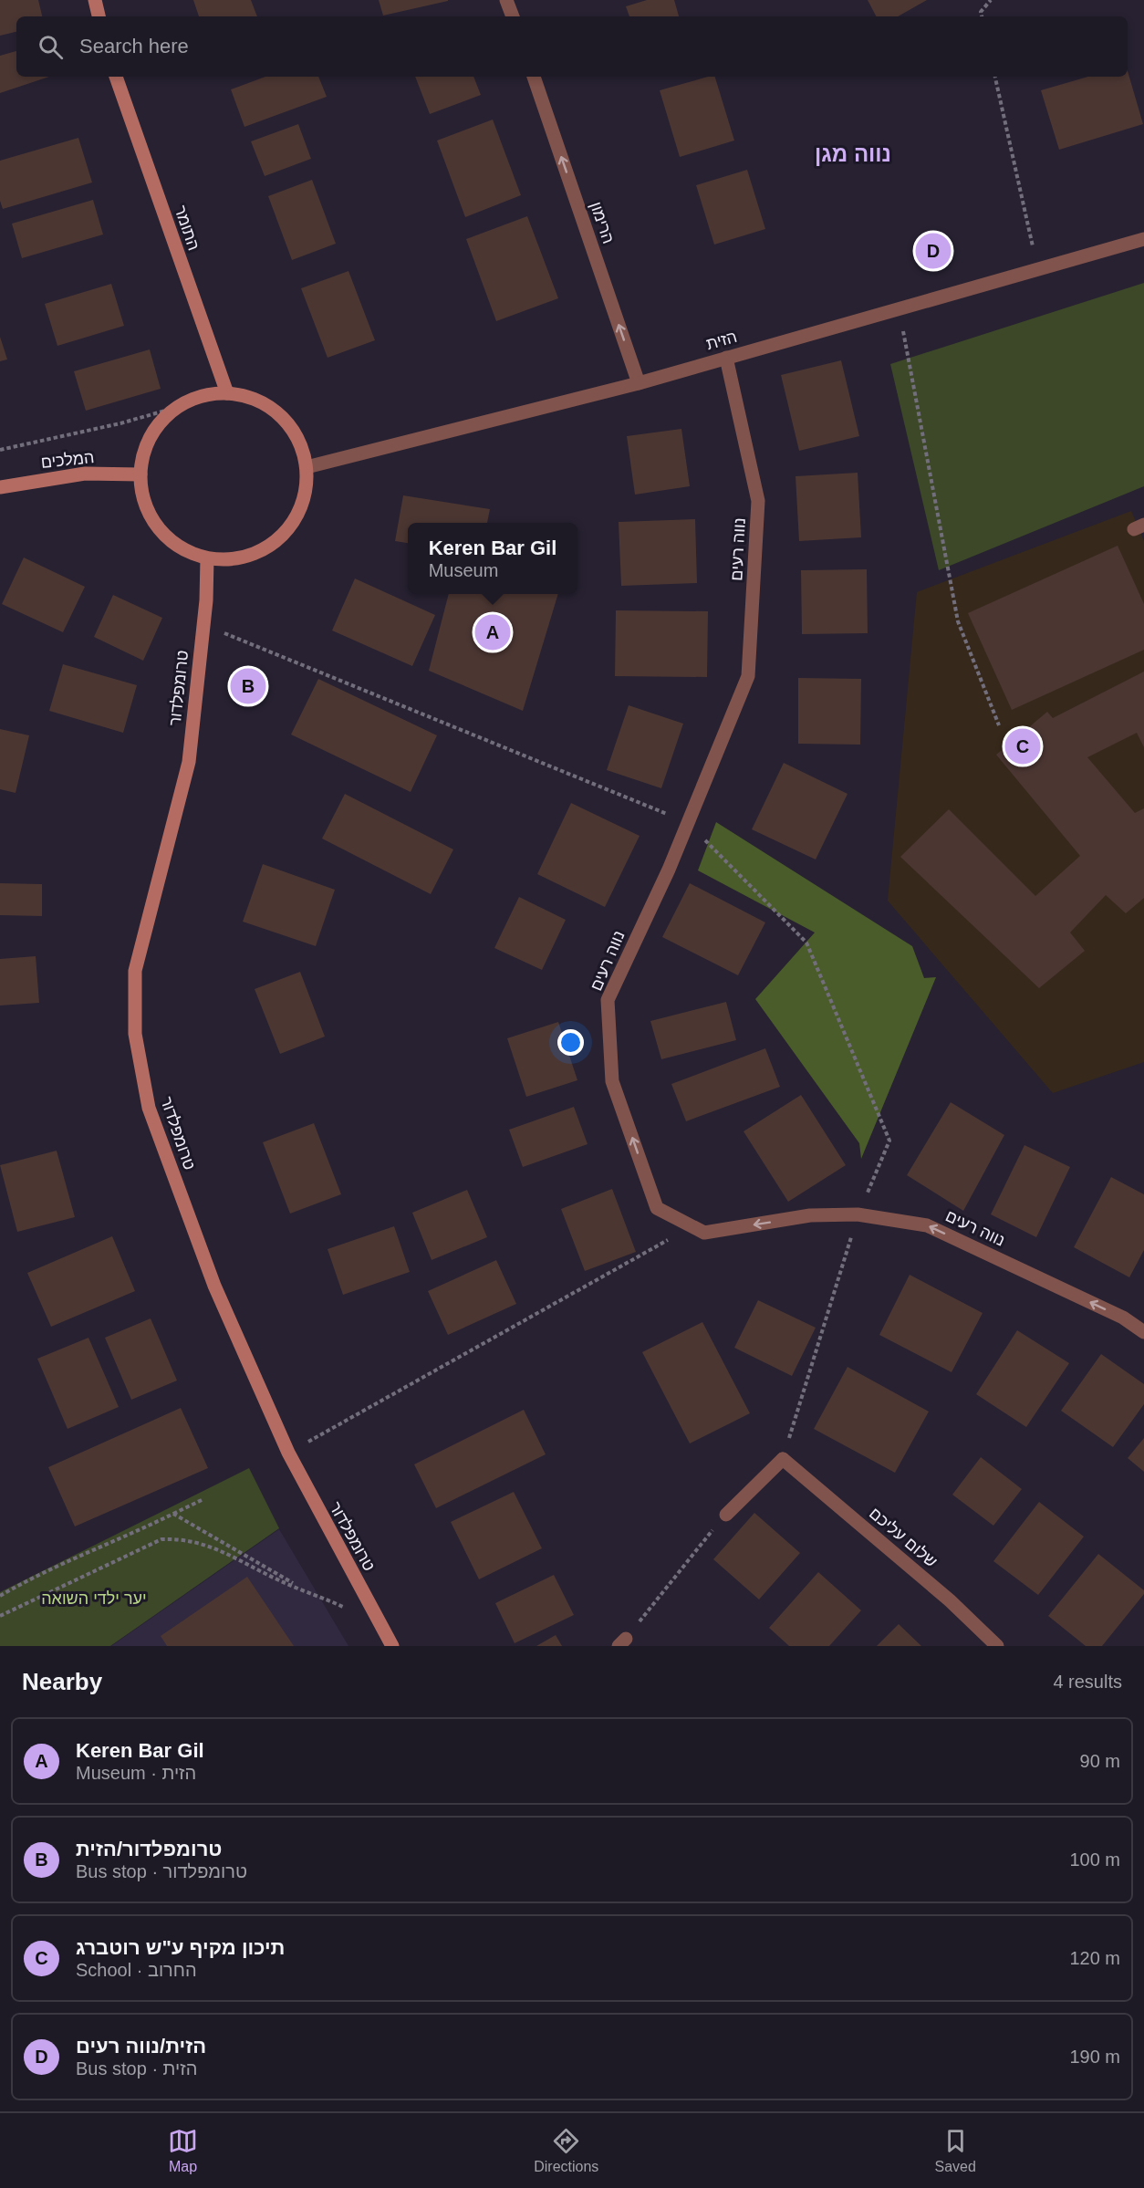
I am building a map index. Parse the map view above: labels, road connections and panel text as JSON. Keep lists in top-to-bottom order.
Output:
{
  "streets": {
    "street": [
      "הרימון",
      "התומר",
      "הזית",
      "המלכים",
      "נווה רעים",
      "טרומפלדור",
      "שלום עליכם"
    ]
  },
  "crossings": [
    ["הרימון", "הזית"],
    ["התומר", "הזית"],
    ["התומר", "המלכים"],
    ["התומר", "טרומפלדור"],
    ["הזית", "המלכים"],
    ["הזית", "נווה רעים"],
    ["הזית", "טרומפלדור"],
    ["המלכים", "טרומפלדור"]
  ],
  "one_way": ["הרימון"],
  "districts": ["נווה מגן"],
  "parks": ["יער ילדי השואה"],
  "page": {
    "search": "Search here",
    "pins": [
      "D",
      "A",
      "B",
      "C"
    ],
    "popup": ["Keren Bar Gil", "Museum"],
    "heading": ["Nearby", "4 results"],
    "list": [
      {
        "mark": "A",
        "name": "Keren Bar Gil",
        "note": "Museum · הזית",
        "value": "90 m"
      },
      {
        "mark": "B",
        "name": "טרומפלדור/הזית",
        "note": "Bus stop · טרומפלדור",
        "value": "100 m"
      },
      {
        "mark": "C",
        "name": "תיכון מקיף ע\"ש רוטברג",
        "note": "School · החרוב",
        "value": "120 m"
      },
      {
        "mark": "D",
        "name": "הזית/נווה רעים",
        "note": "Bus stop · הזית",
        "value": "190 m"
      }
    ],
    "nav": ["Map", "Directions", "Saved"]
  }
}
